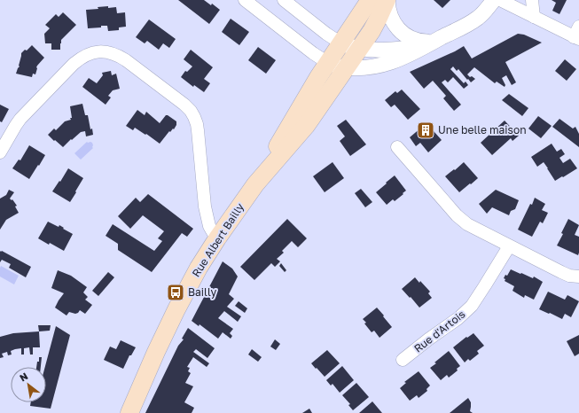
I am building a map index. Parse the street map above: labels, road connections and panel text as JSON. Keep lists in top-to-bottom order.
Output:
{
  "streets": {
    "main road": ["Rue Albert Bailly"],
    "street": ["Rue d'Artois"]
  },
  "places": {
    "building": ["Une belle maison"],
    "bus stop": ["Bailly"]
  },
  "north": "top left"
}
